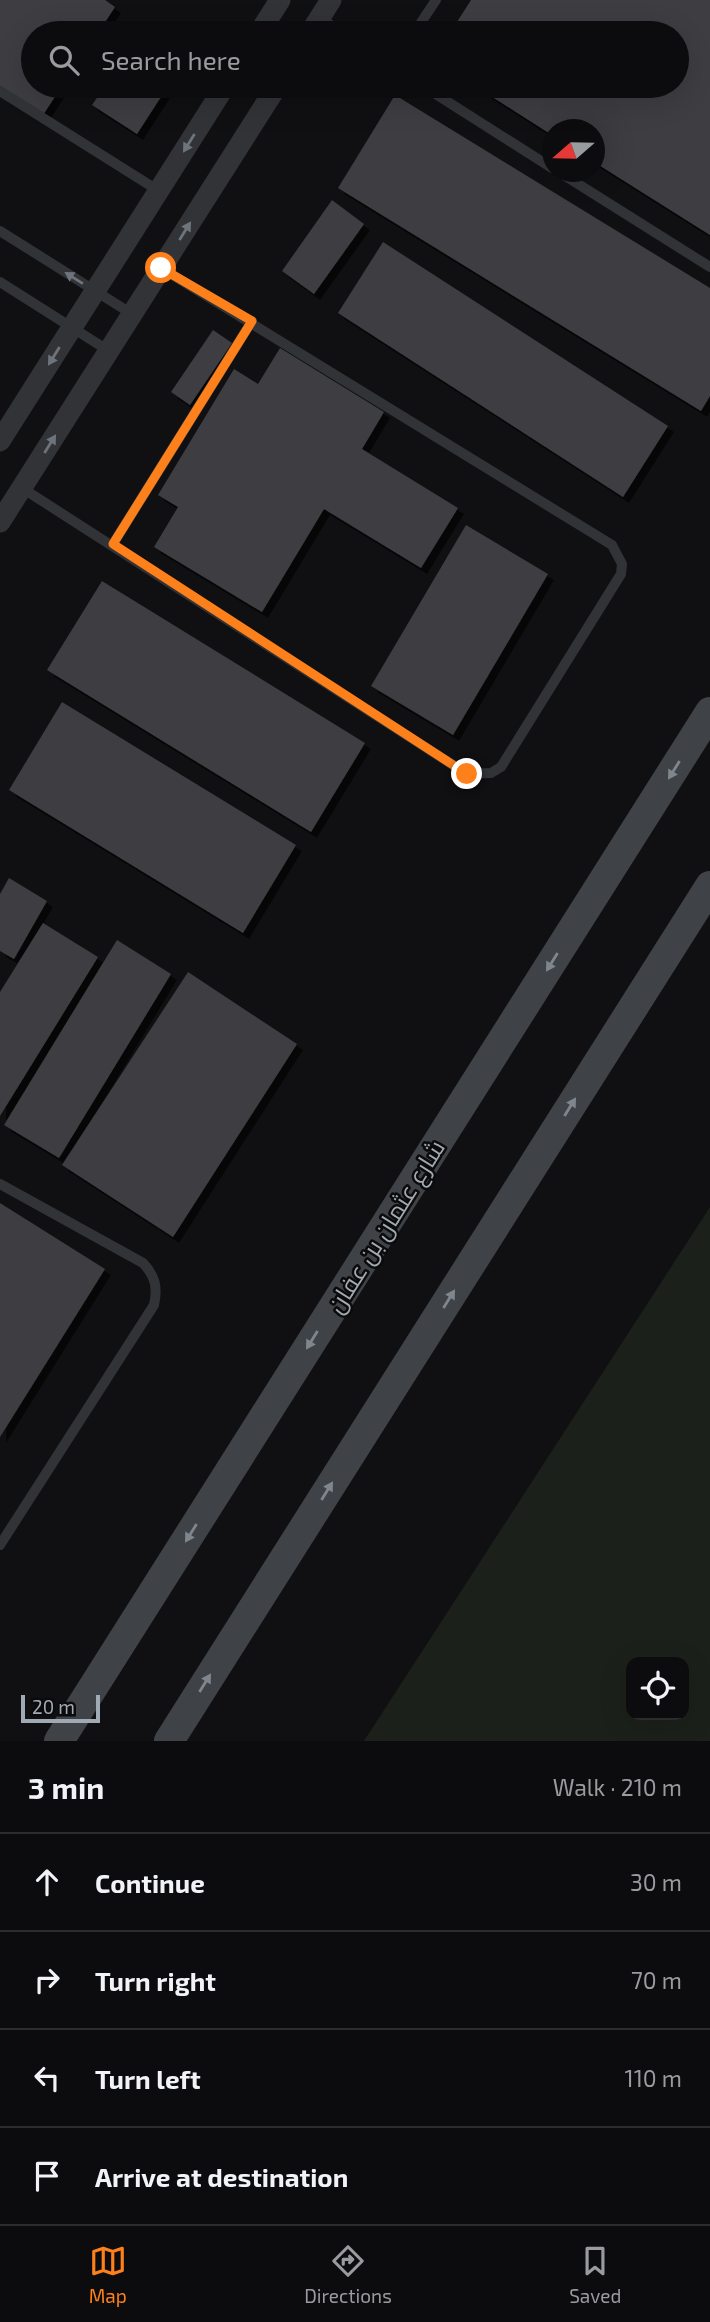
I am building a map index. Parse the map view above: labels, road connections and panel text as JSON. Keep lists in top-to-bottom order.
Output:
{
  "streets": {
    "main road": ["شارع عثمان بن عفان"]
  },
  "scale_bar": "20 m",
  "north": "left",
  "page": {
    "search": "Search here",
    "scale": "20 m",
    "heading": ["3 min", "Walk · 210 m"],
    "list": [
      ["Continue", "30 m"],
      ["Turn right", "70 m"],
      ["Turn left", "110 m"],
      "Arrive at destination"
    ],
    "nav": ["Map", "Directions", "Saved"]
  }
}
